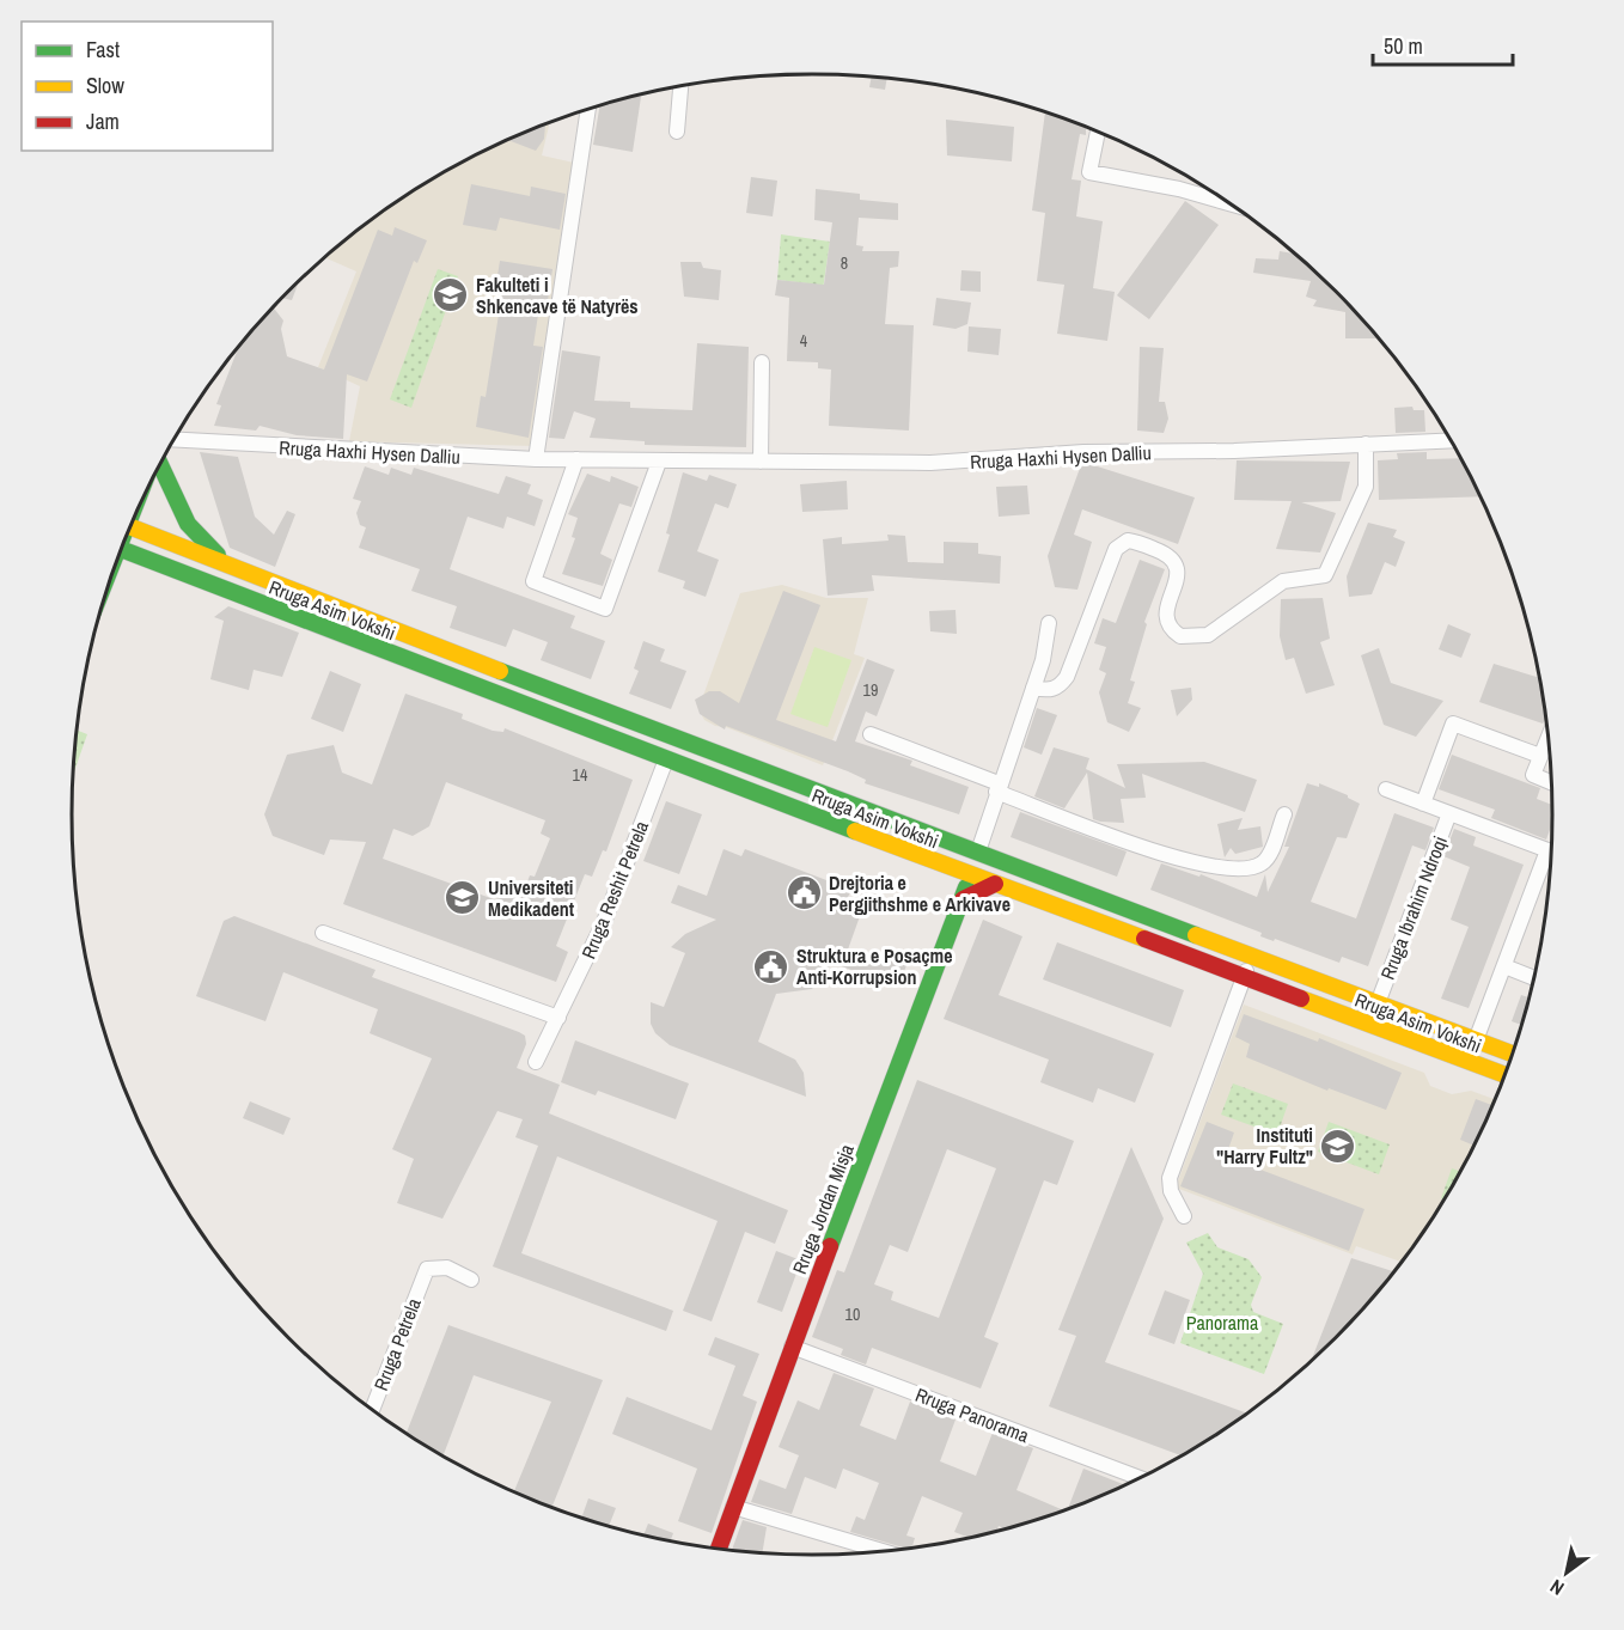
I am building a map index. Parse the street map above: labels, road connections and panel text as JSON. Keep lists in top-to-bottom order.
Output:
{
  "streets": {
    "main road": ["Rruga Asim Vokshi", "Rruga Jordan Misja"],
    "street": [
      "Rruga Haxhi Hysen Dalliu",
      "Rruga Reshit Petrela",
      "Rruga Ibrahim Ndroqi",
      "Rruga Petrela",
      "Rruga Panorama"
    ]
  },
  "crossings": [
    ["Rruga Asim Vokshi", "Rruga Reshit Petrela"],
    ["Rruga Asim Vokshi", "Rruga Ibrahim Ndroqi"],
    ["Rruga Asim Vokshi", "Rruga Jordan Misja"],
    ["Rruga Jordan Misja", "Rruga Panorama"]
  ],
  "parks": ["Panorama"],
  "places": {
    "school or university": ["Fakulteti i Shkencave të Natyrës", "Universiteti Medikadent", "Instituti \"Harry Fultz\""],
    "public building": ["Drejtoria e Pergjithshme e Arkivave", "Struktura e Posaçme Anti-Korrupsion"]
  },
  "house_numbers": [
    "8",
    "4",
    "19",
    "14",
    "10"
  ],
  "legend": ["Fast", "Slow", "Jam"],
  "scale_bar": "50 m",
  "north": "bottom left"
}
